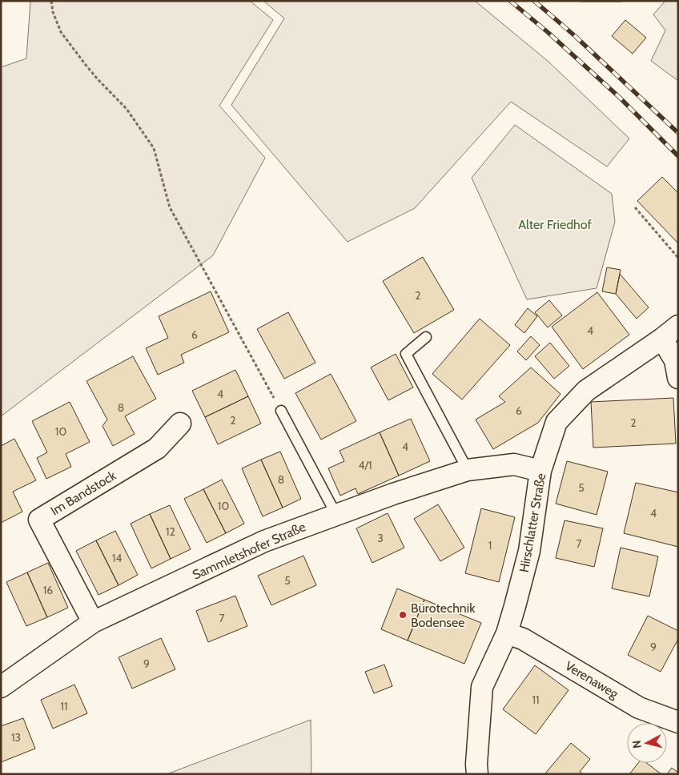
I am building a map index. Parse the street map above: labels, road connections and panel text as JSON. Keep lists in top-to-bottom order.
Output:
{
  "streets": {
    "street": [
      "Im Bandstock",
      "Hirschlatter Straße",
      "Sammletshofer Straße",
      "Verenaweg"
    ]
  },
  "crossings": [
    ["Im Bandstock", "Sammletshofer Straße"],
    ["Hirschlatter Straße", "Sammletshofer Straße"],
    ["Hirschlatter Straße", "Verenaweg"]
  ],
  "parks": ["Alter Friedhof"],
  "places": ["Bürotechnik Bodensee"],
  "house_numbers": [
    "2",
    "4",
    "6",
    "4",
    "8",
    "6",
    "2",
    "2",
    "10",
    "4",
    "4/1",
    "8",
    "5",
    "10",
    "4",
    "12",
    "3",
    "7",
    "1",
    "14",
    "5",
    "16",
    "7",
    "9",
    "9",
    "11",
    "11",
    "13"
  ],
  "north": "left"
}
